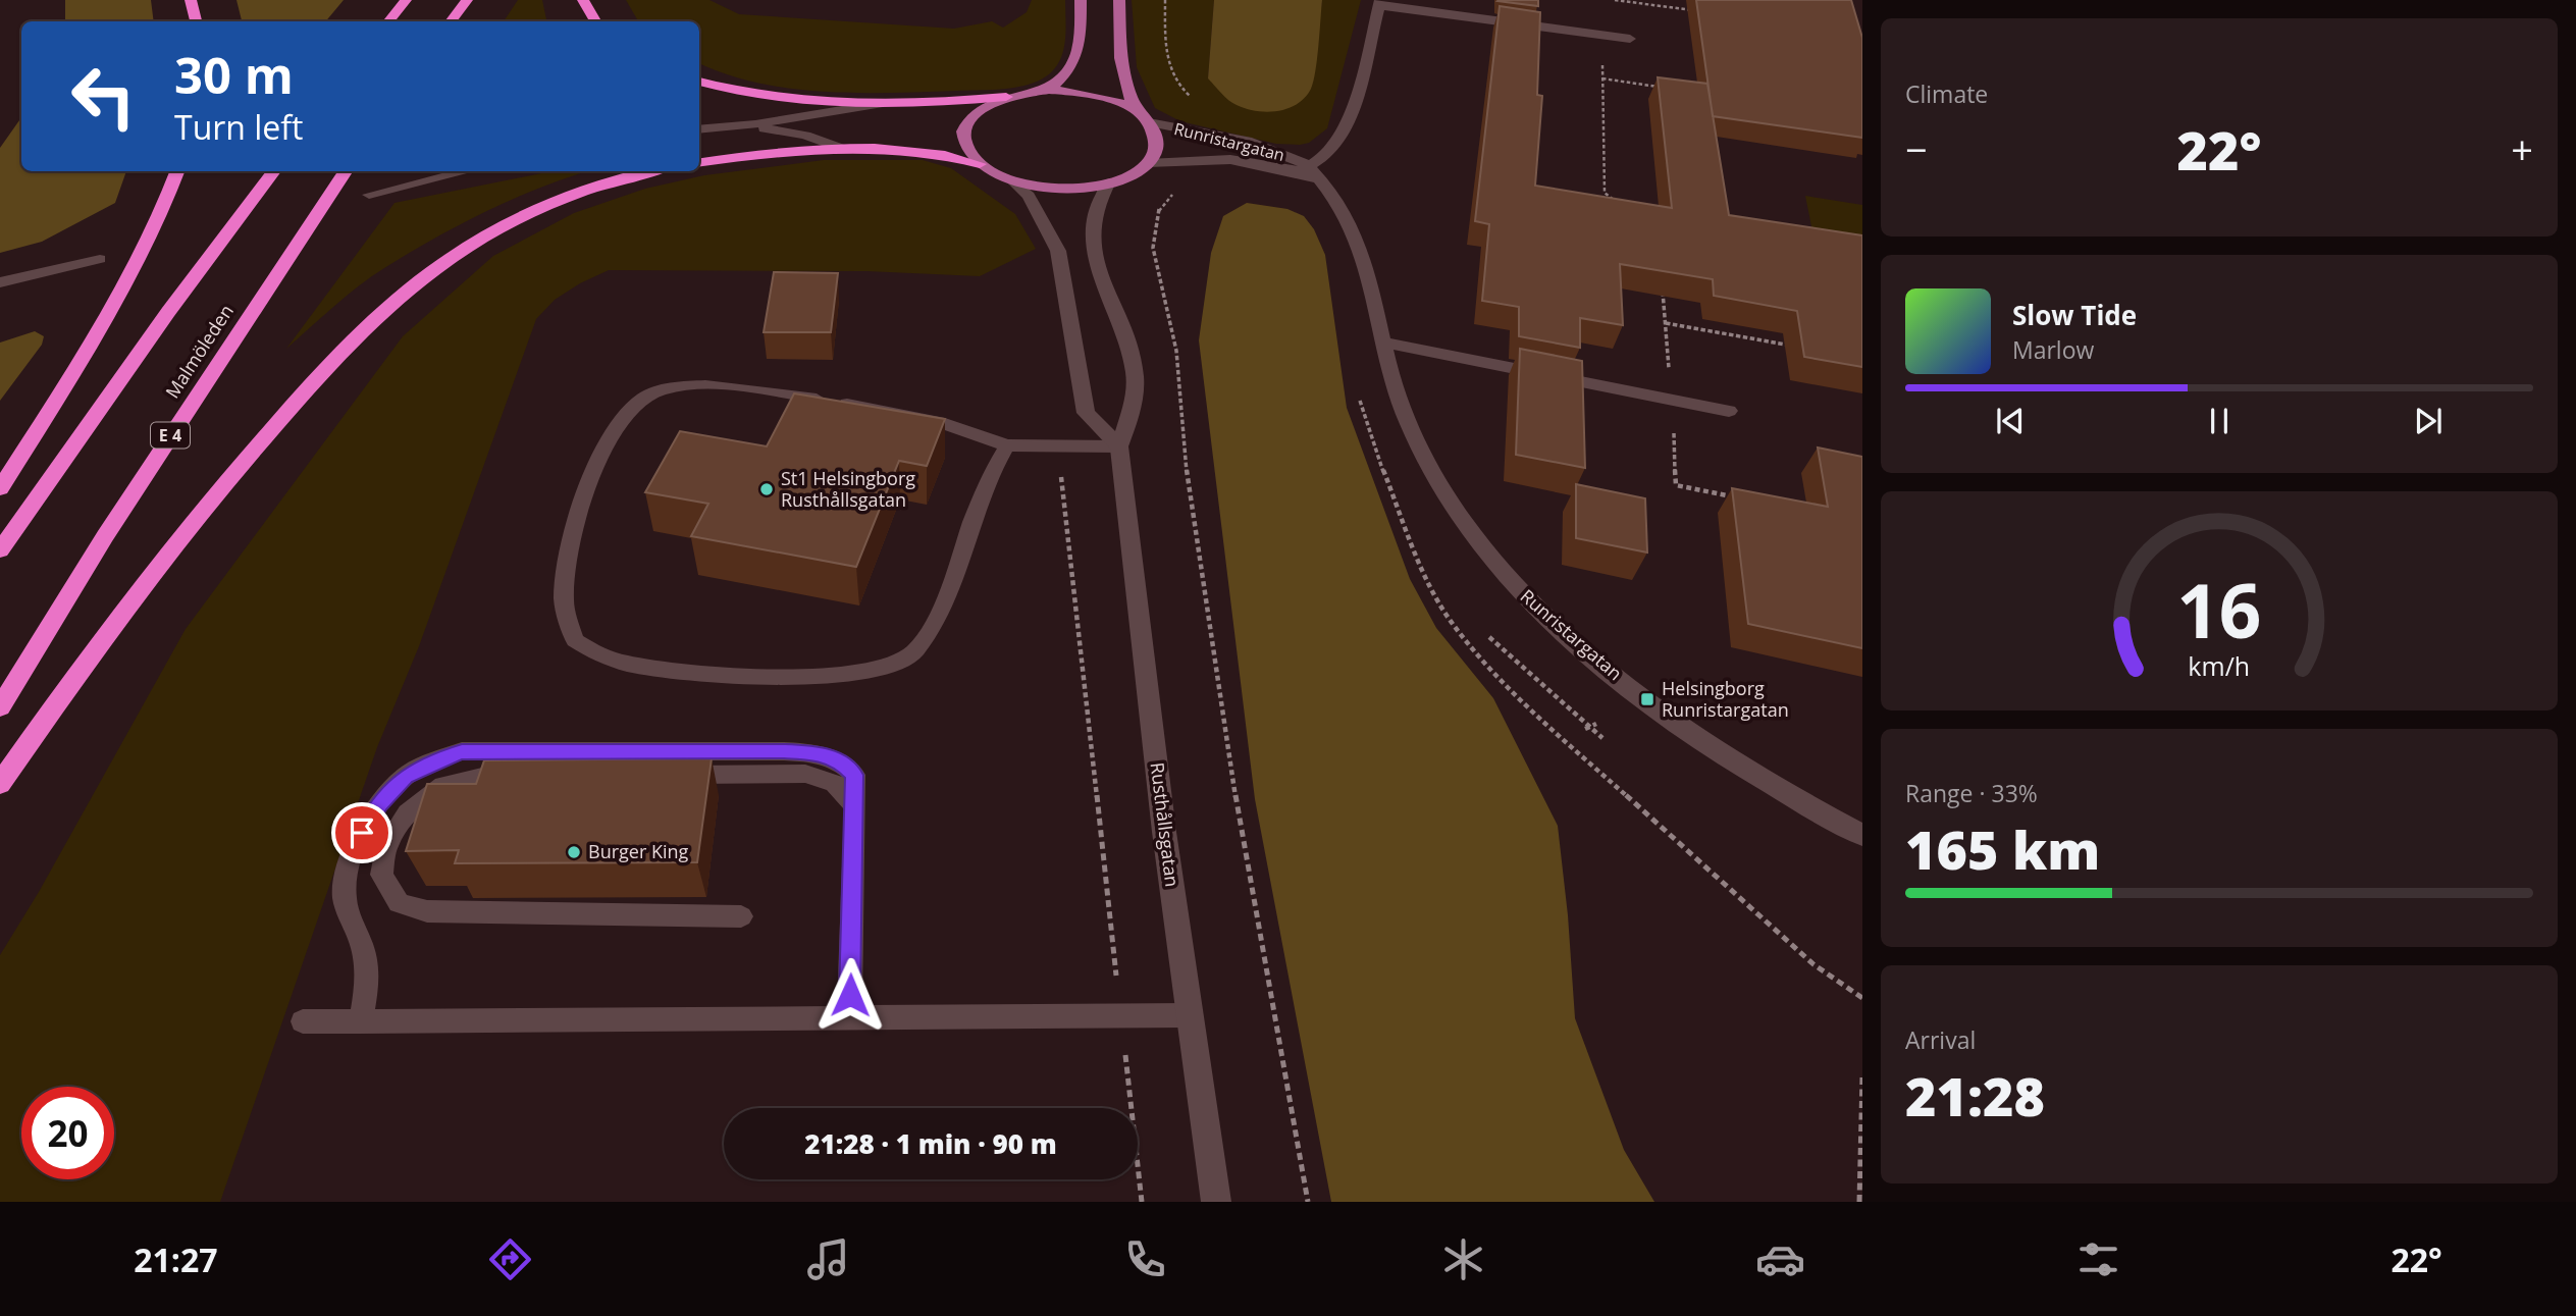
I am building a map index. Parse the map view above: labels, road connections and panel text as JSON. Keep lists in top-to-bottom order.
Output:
{
  "streets": {
    "highway": ["Malmöleden", "E 4"],
    "street": ["Runristargatan", "Rusthållsgatan"]
  },
  "places": {
    "other": ["St1 Helsingborg Rusthållsgatan", "Burger King"],
    "transit": ["Helsingborg Runristargatan"]
  },
  "page": {
    "tile": [
      "Climate",
      ["Range · 33%", "165 km"],
      ["Arrival", "21:28"]
    ],
    "turn": ["30 m", "Turn left"],
    "heat": ["−", "22°", "+"],
    "song": ["Slow Tide", "Marlow"],
    "limit": "20",
    "trip": "21:28 · 1 min · 90 m",
    "tabs": ["21:27", "22°"],
    "gauge": ["16", "km/h"]
  }
}
